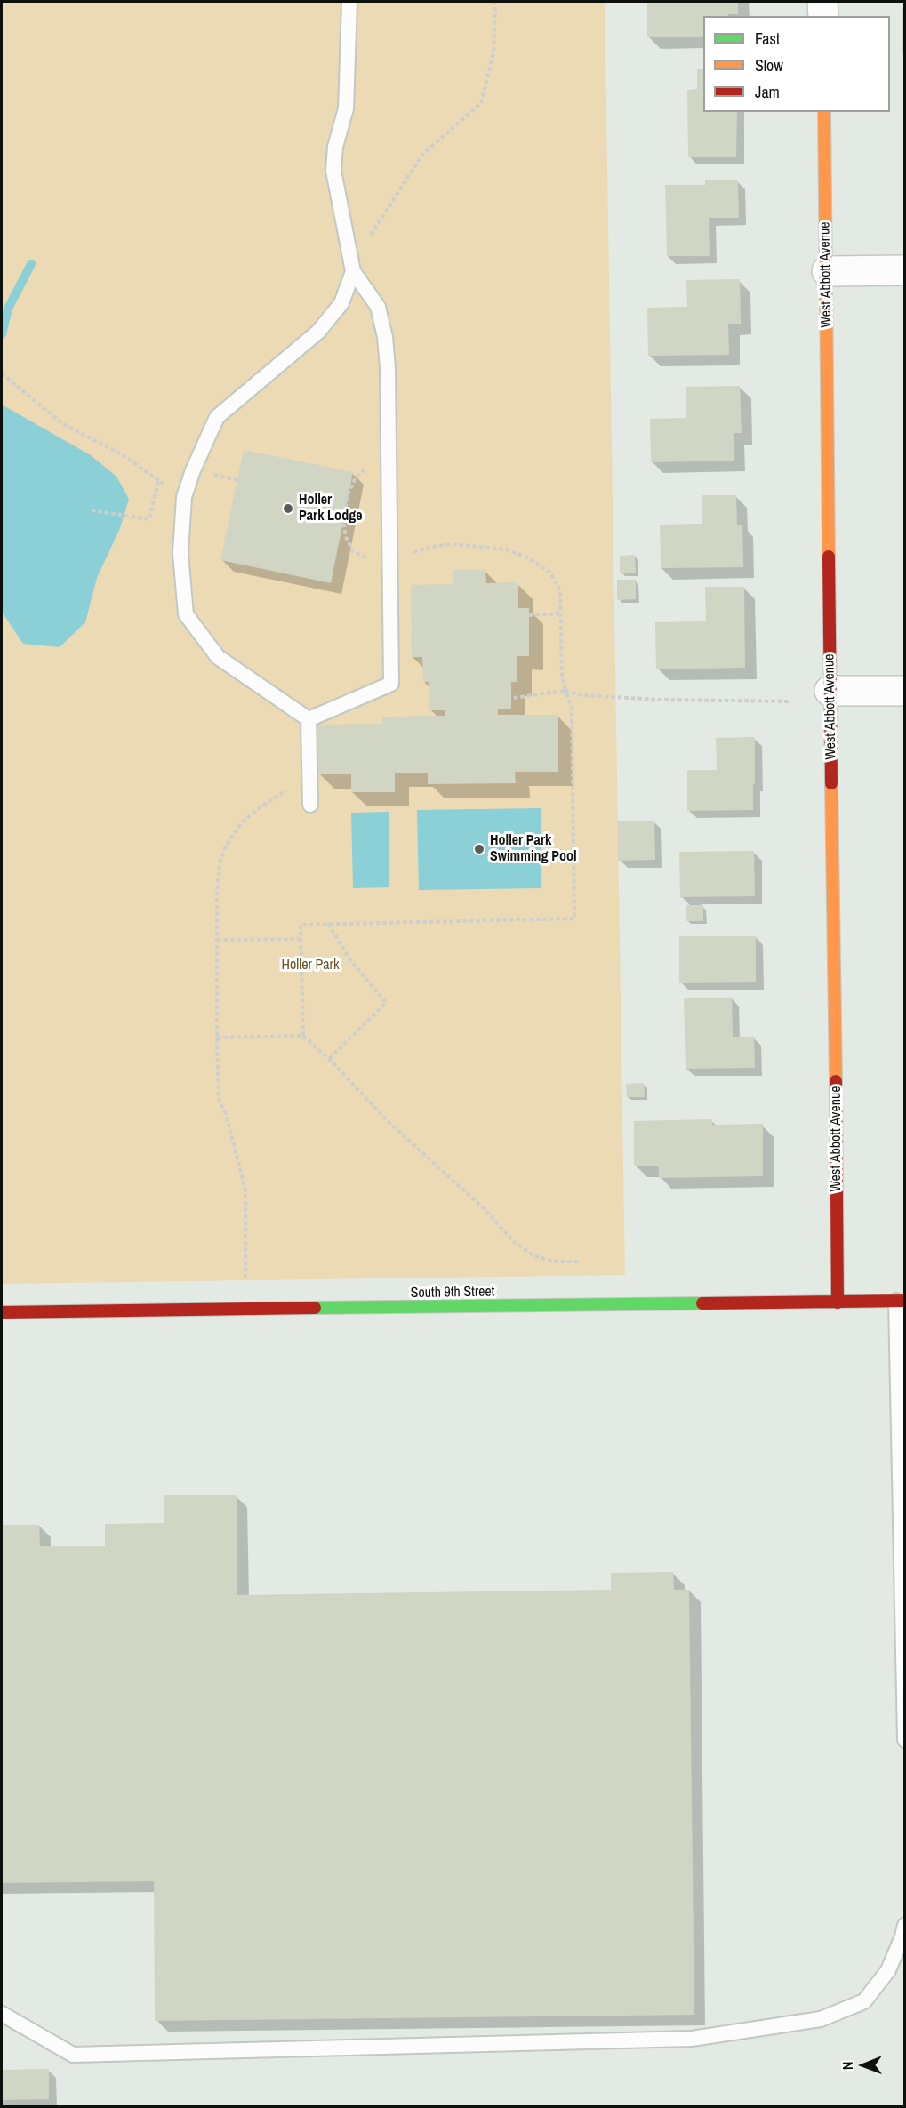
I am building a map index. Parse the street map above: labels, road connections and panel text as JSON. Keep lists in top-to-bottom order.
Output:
{
  "streets": {
    "street": ["West Abbott Avenue", "South 9th Street"]
  },
  "crossings": [
    ["West Abbott Avenue", "South 9th Street"]
  ],
  "parks": ["Holler Park"],
  "places": ["Holler Park Lodge", "Holler Park Swimming Pool"],
  "legend": ["Fast", "Slow", "Jam"],
  "north": "left"
}
